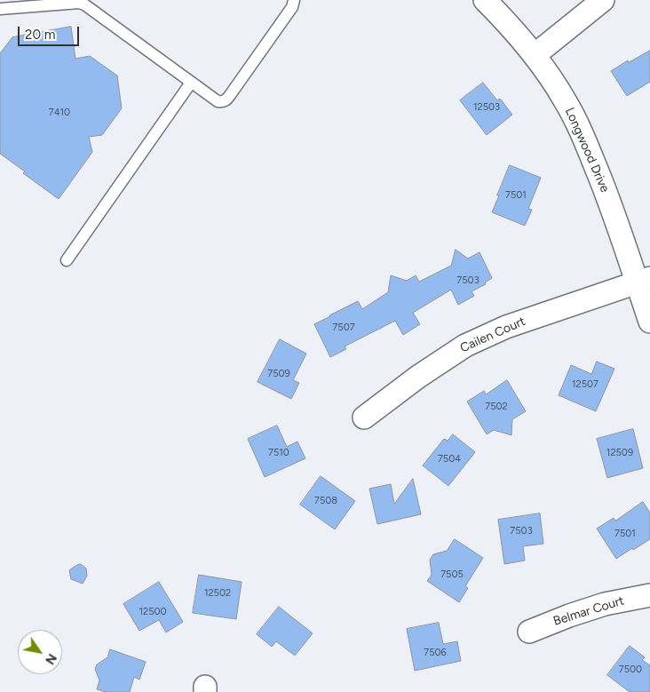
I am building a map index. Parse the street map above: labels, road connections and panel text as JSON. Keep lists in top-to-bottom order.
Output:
{
  "streets": {
    "street": ["Longwood Drive", "Cailen Court", "Belmar Court"]
  },
  "crossings": [
    ["Longwood Drive", "Cailen Court"]
  ],
  "house_numbers": [
    "12503",
    "7410",
    "7501",
    "7503",
    "7507",
    "7509",
    "12507",
    "7502",
    "7510",
    "12509",
    "7504",
    "7508",
    "7503",
    "7501",
    "7505",
    "12502",
    "12500",
    "7506",
    "7500"
  ],
  "scale_bar": "20 m",
  "north": "bottom right"
}
